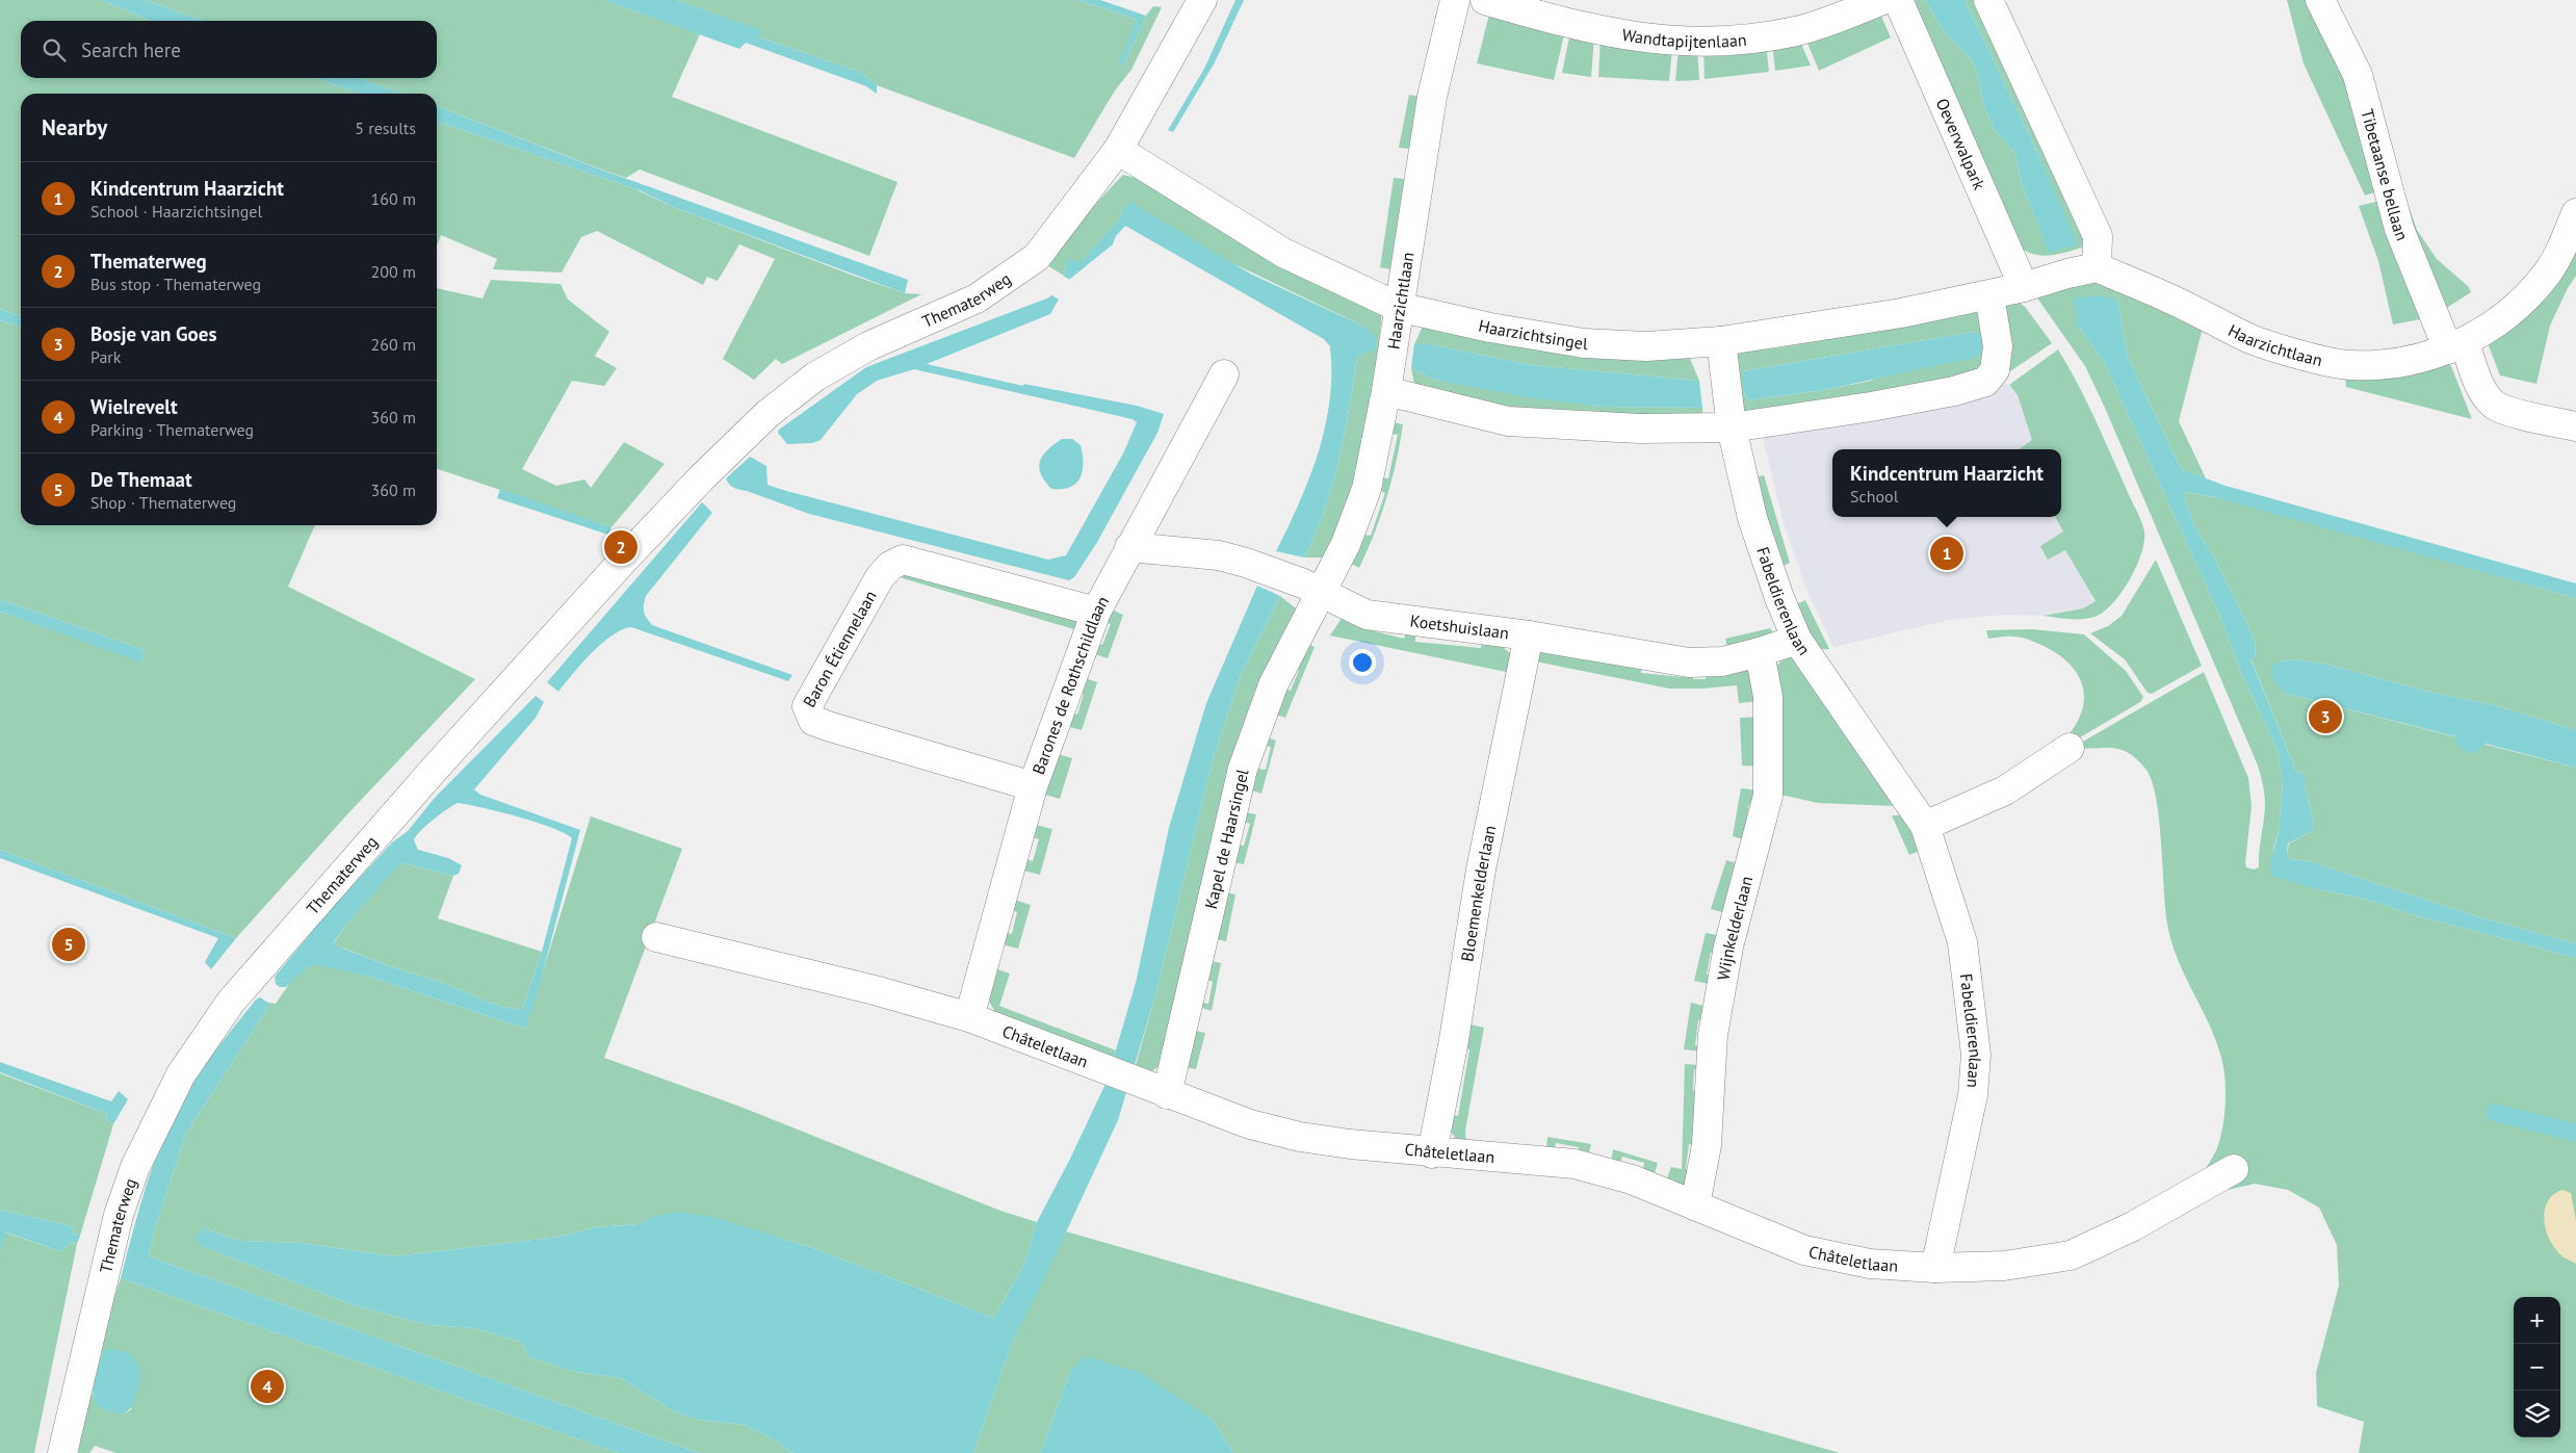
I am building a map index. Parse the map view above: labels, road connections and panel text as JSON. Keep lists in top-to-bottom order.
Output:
{
  "streets": {
    "street": [
      "Wandtapijtenlaan",
      "Oeverwalpark",
      "Tibetaanse bellaan",
      "Thematerweg",
      "Haarzichtlaan",
      "Haarzichtsingel",
      "Fabeldierenlaan",
      "Koetshuislaan",
      "Baron Étiennelaan",
      "Barones de Rothschildlaan",
      "Kapel de Haarsingel",
      "Bloemenkelderlaan",
      "Wijnkelderlaan",
      "Châteletlaan"
    ]
  },
  "crossings": [
    ["Oeverwalpark", "Haarzichtsingel"],
    ["Tibetaanse bellaan", "Haarzichtlaan"],
    ["Thematerweg", "Haarzichtsingel"],
    ["Haarzichtlaan", "Haarzichtsingel"],
    ["Haarzichtlaan", "Koetshuislaan"],
    ["Haarzichtlaan", "Kapel de Haarsingel"],
    ["Haarzichtsingel", "Fabeldierenlaan"],
    ["Fabeldierenlaan", "Koetshuislaan"],
    ["Fabeldierenlaan", "Châteletlaan"],
    ["Koetshuislaan", "Barones de Rothschildlaan"],
    ["Koetshuislaan", "Kapel de Haarsingel"],
    ["Koetshuislaan", "Bloemenkelderlaan"],
    ["Koetshuislaan", "Wijnkelderlaan"],
    ["Baron Étiennelaan", "Barones de Rothschildlaan"],
    ["Barones de Rothschildlaan", "Châteletlaan"],
    ["Kapel de Haarsingel", "Châteletlaan"],
    ["Bloemenkelderlaan", "Châteletlaan"],
    ["Wijnkelderlaan", "Châteletlaan"]
  ],
  "page": {
    "search": "Search here",
    "heading": ["Nearby", "5 results"],
    "list": [
      {
        "mark": "1",
        "name": "Kindcentrum Haarzicht",
        "note": "School · Haarzichtsingel",
        "value": "160 m"
      },
      {
        "mark": "2",
        "name": "Thematerweg",
        "note": "Bus stop · Thematerweg",
        "value": "200 m"
      },
      {
        "mark": "3",
        "name": "Bosje van Goes",
        "note": "Park",
        "value": "260 m"
      },
      {
        "mark": "4",
        "name": "Wielrevelt",
        "note": "Parking · Thematerweg",
        "value": "360 m"
      },
      {
        "mark": "5",
        "name": "De Themaat",
        "note": "Shop · Thematerweg",
        "value": "360 m"
      }
    ],
    "popup": ["Kindcentrum Haarzicht", "School"],
    "pins": [
      "2",
      "1",
      "3",
      "5",
      "4"
    ],
    "map_buttons": ["+", "−"]
  }
}
